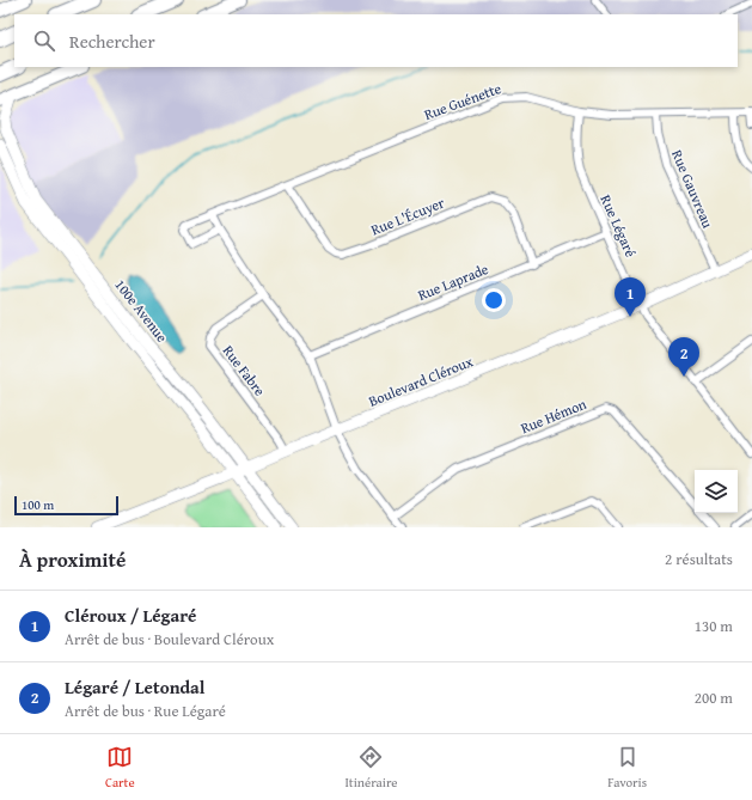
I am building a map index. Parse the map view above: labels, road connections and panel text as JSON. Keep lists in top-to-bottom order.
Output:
{
  "streets": {
    "street": [
      "Rue Guénette",
      "Rue Gauvreau",
      "Rue L'Écuyer",
      "Rue Légaré",
      "Rue Laprade",
      "100e Avenue",
      "Rue Fabre",
      "Boulevard Cléroux",
      "Rue Hémon"
    ]
  },
  "crossings": [
    ["Rue Guénette", "Rue Gauvreau"],
    ["Rue Guénette", "Rue L'Écuyer"],
    ["Rue Guénette", "Rue Légaré"],
    ["Rue Gauvreau", "Boulevard Cléroux"],
    ["Rue L'Écuyer", "Rue Laprade"],
    ["Rue Légaré", "Rue Laprade"],
    ["Rue Légaré", "Boulevard Cléroux"],
    ["100e Avenue", "Boulevard Cléroux"],
    ["Rue Fabre", "Boulevard Cléroux"]
  ],
  "scale_bar": "100 m",
  "page": {
    "search": "Rechercher",
    "pins": ["1", "2"],
    "scale": "100 m",
    "heading": ["À proximité", "2 résultats"],
    "list": [
      {
        "mark": "1",
        "name": "Cléroux / Légaré",
        "note": "Arrêt de bus · Boulevard Cléroux",
        "value": "130 m"
      },
      {
        "mark": "2",
        "name": "Légaré / Letondal",
        "note": "Arrêt de bus · Rue Légaré",
        "value": "200 m"
      }
    ],
    "nav": ["Carte", "Itinéraire", "Favoris"]
  }
}
